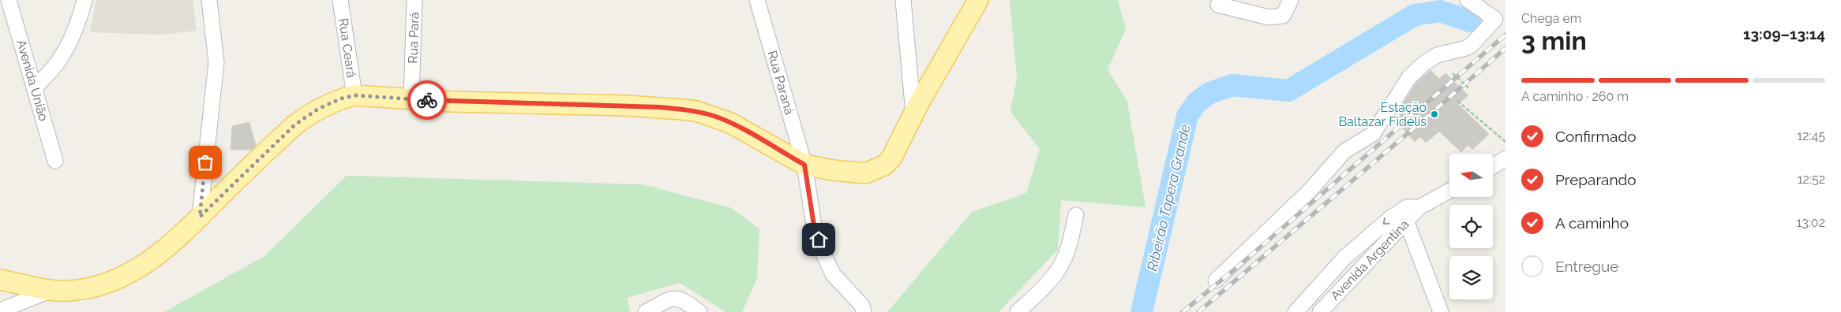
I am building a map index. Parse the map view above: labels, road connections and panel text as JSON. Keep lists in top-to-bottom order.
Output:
{
  "streets": {
    "street": [
      "Rua Pará",
      "Rua Ceará",
      "Avenida União",
      "Rua Paraná",
      "Avenida Argentina"
    ]
  },
  "water": ["Ribeirão Tapera Grande"],
  "places": ["Estação Baltazar Fidélis"],
  "north": "left",
  "page": {
    "heading": ["3 min", "Chega em", "13:09–13:14"],
    "bar": "A caminho · 260 m",
    "list": [
      ["Confirmado", "12:45"],
      ["Preparando", "12:52"],
      ["A caminho", "13:02"],
      "Entregue"
    ]
  }
}
